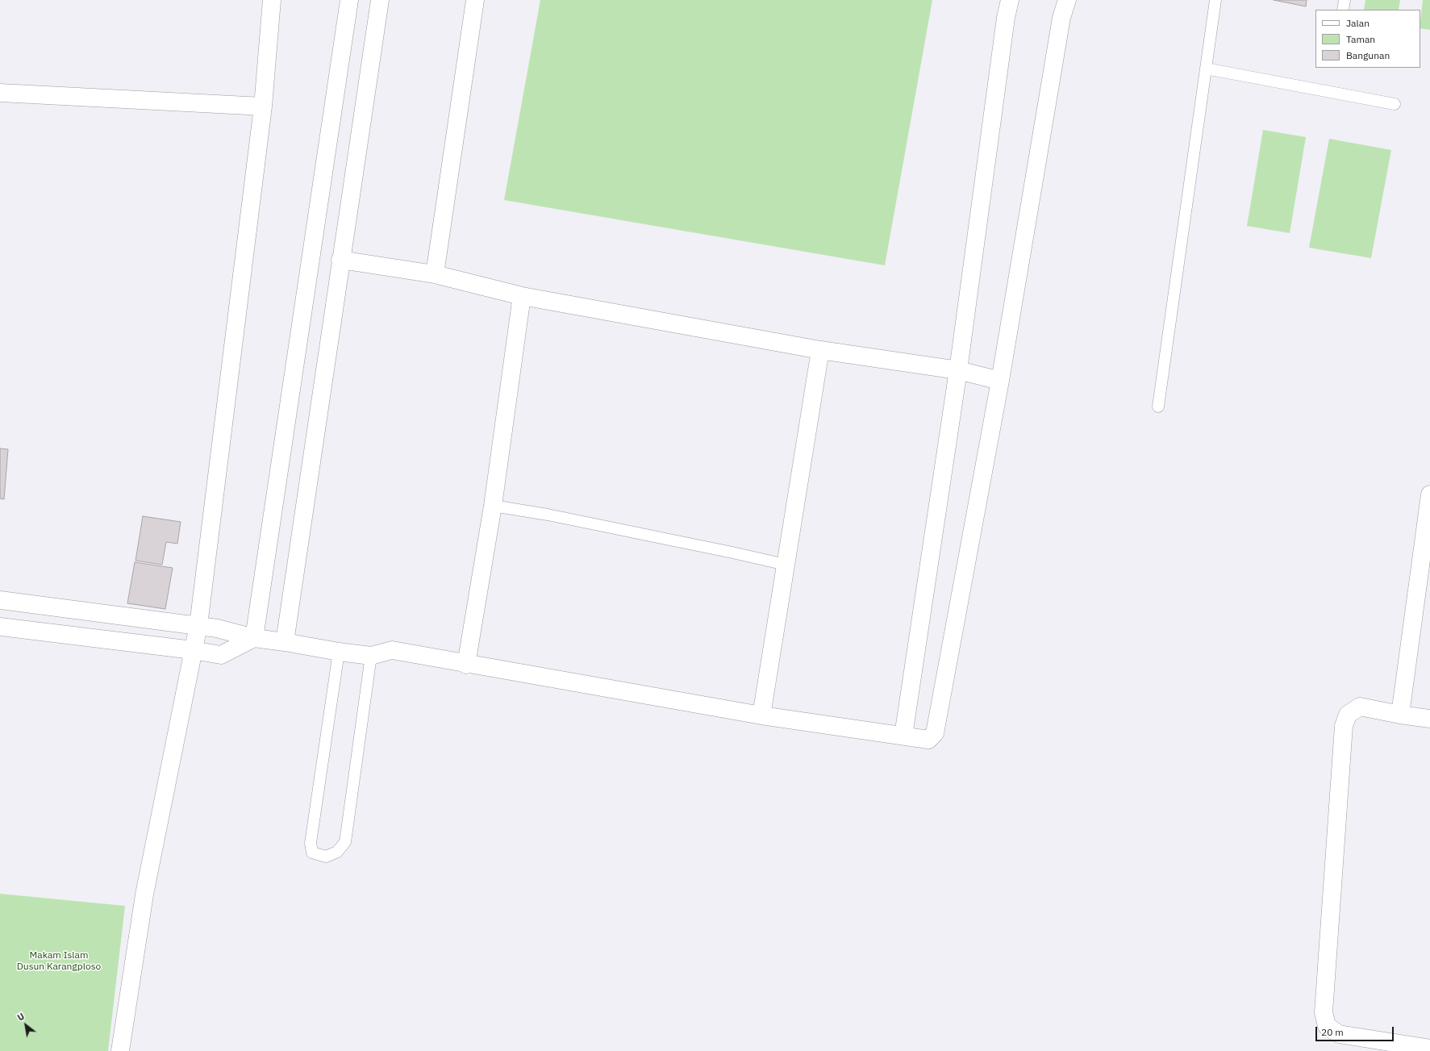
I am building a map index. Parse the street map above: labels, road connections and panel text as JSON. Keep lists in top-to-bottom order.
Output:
{
  "parks": ["Makam Islam Dusun Karangploso"],
  "legend": ["Jalan", "Taman", "Bangunan"],
  "scale_bar": "20 m",
  "north": "top left"
}
